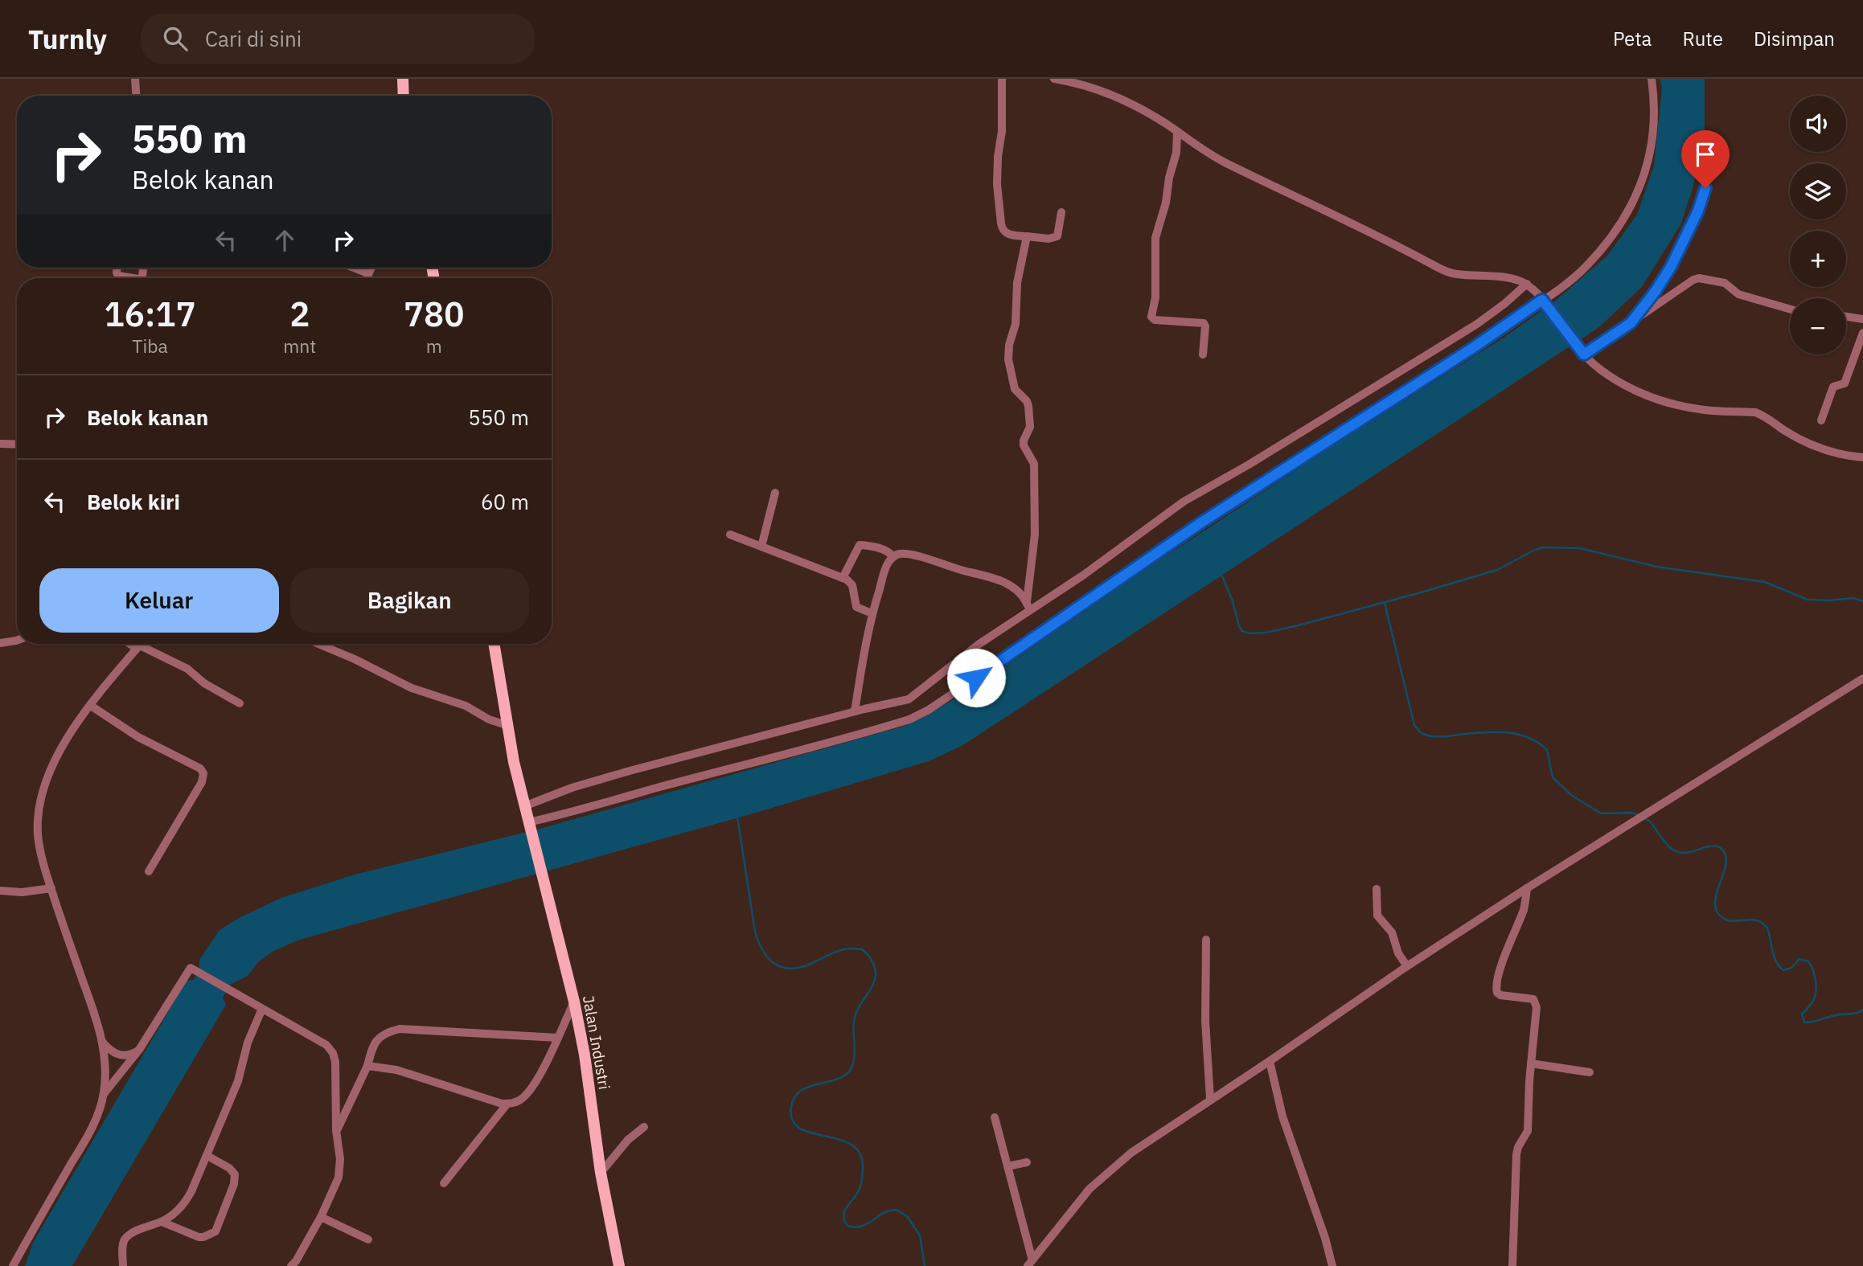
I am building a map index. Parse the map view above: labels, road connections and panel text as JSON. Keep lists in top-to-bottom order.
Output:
{
  "streets": {
    "main road": ["Jalan Industri"]
  },
  "page": {
    "header": "Turnly",
    "search": "Cari di sini",
    "nav": ["Peta", "Rute", "Disimpan"],
    "map_buttons": ["+", "−"],
    "turn": ["550 m", "Belok kanan"],
    "eta": [
      "16:17",
      "Tiba",
      "2",
      "mnt",
      "780",
      "m"
    ],
    "list": [
      {
        "name": "Belok kanan",
        "value": "550 m"
      },
      {
        "name": "Belok kiri",
        "value": "60 m"
      }
    ],
    "buttons": ["Keluar", "Bagikan"]
  }
}
